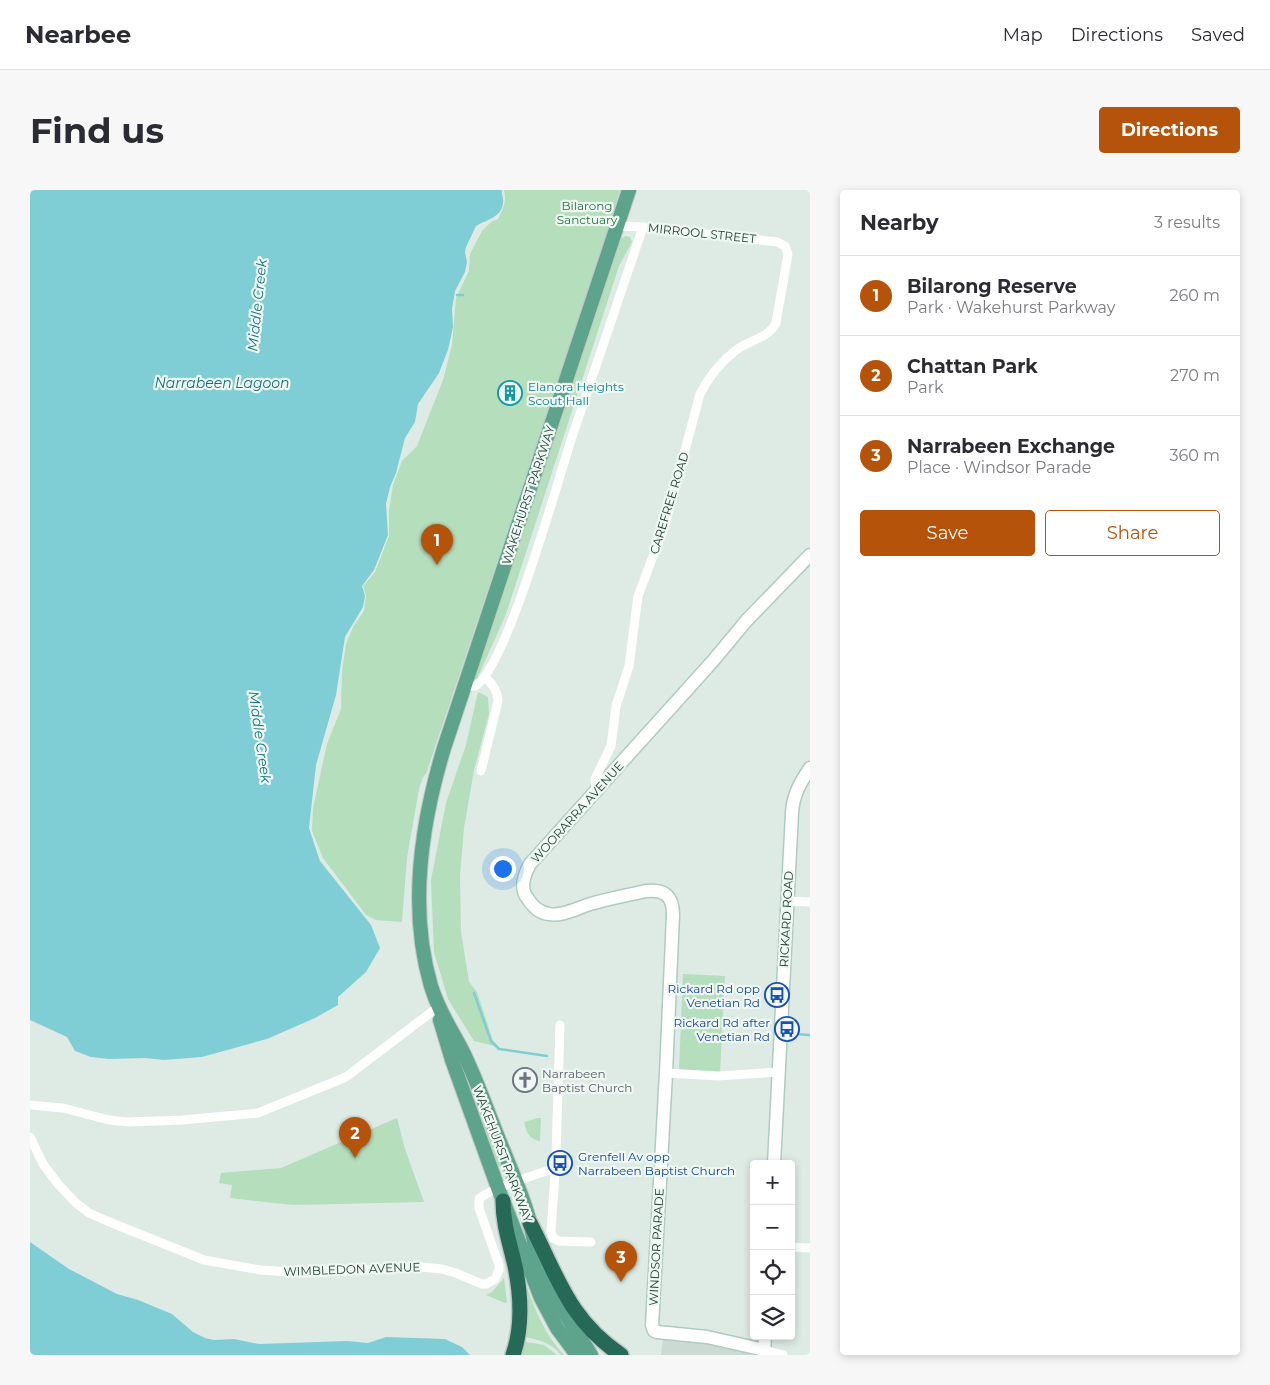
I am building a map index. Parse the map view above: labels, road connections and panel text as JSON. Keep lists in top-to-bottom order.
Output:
{
  "streets": {
    "main road": ["WAKEHURST PARKWAY"],
    "street": [
      "MIRROOL STREET",
      "CAREFREE ROAD",
      "WOORARRA AVENUE",
      "RICKARD ROAD",
      "WINDSOR PARADE",
      "WIMBLEDON AVENUE"
    ]
  },
  "crossings": [
    ["MIRROOL STREET", "WAKEHURST PARKWAY"],
    ["MIRROOL STREET", "CAREFREE ROAD"],
    ["WAKEHURST PARKWAY", "WIMBLEDON AVENUE"],
    ["CAREFREE ROAD", "WOORARRA AVENUE"],
    ["WOORARRA AVENUE", "WINDSOR PARADE"]
  ],
  "water": ["Middle Creek", "Narrabeen Lagoon"],
  "parks": ["Bilarong Sanctuary"],
  "places": {
    "building": ["Elanora Heights Scout Hall"],
    "bus stop": ["Rickard Rd opp Venetian Rd", "Rickard Rd after Venetian Rd", "Grenfell Av opp Narrabeen Baptist Church"],
    "church": ["Narrabeen Baptist Church"]
  },
  "page": {
    "header": "Nearbee",
    "nav": ["Map", "Directions", "Saved"],
    "buttons": [
      "Directions",
      ["Save", "Share"]
    ],
    "title": "Find us",
    "heading": ["Nearby", "3 results"],
    "list": [
      {
        "mark": "1",
        "name": "Bilarong Reserve",
        "note": "Park · Wakehurst Parkway",
        "value": "260 m"
      },
      {
        "mark": "2",
        "name": "Chattan Park",
        "note": "Park",
        "value": "270 m"
      },
      {
        "mark": "3",
        "name": "Narrabeen Exchange",
        "note": "Place · Windsor Parade",
        "value": "360 m"
      }
    ],
    "pins": ["1", "2", "3"],
    "map_buttons": ["+", "−"]
  }
}
